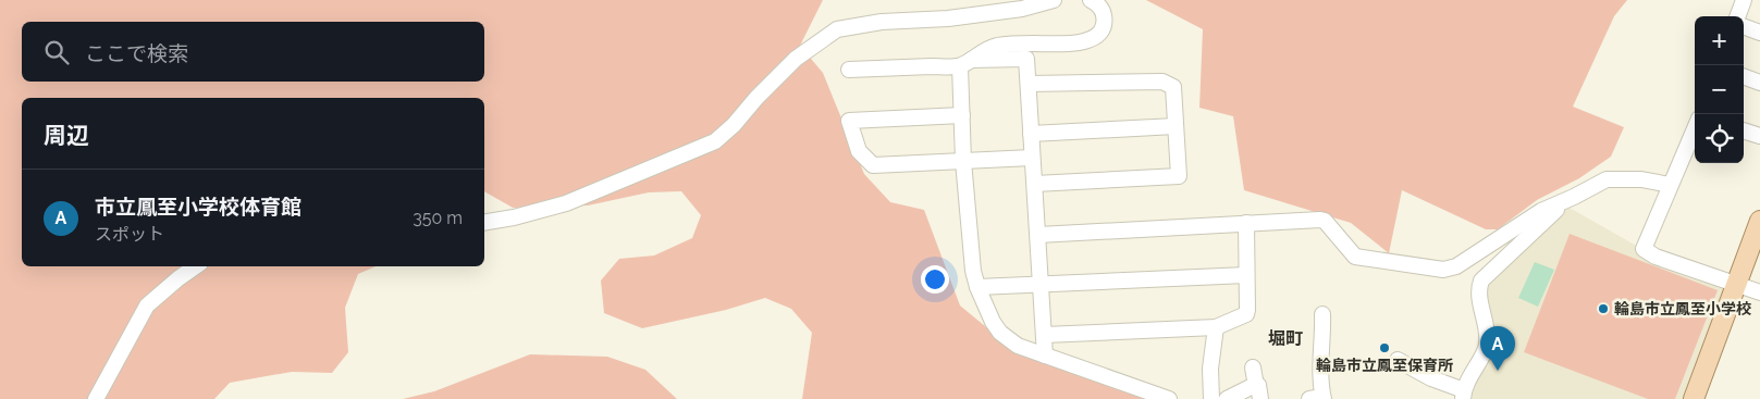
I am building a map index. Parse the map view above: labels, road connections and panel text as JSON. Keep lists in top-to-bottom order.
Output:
{
  "districts": ["堀町"],
  "places": ["輪島市立鳳至小学校", "輪島市立鳳至保育所"],
  "page": {
    "map_buttons": ["+", "−"],
    "search": "ここで検索",
    "heading": "周辺",
    "list": [
      {
        "mark": "A",
        "name": "市立鳳至小学校体育館",
        "note": "スポット",
        "value": "350 m"
      }
    ],
    "pins": "A"
  }
}
